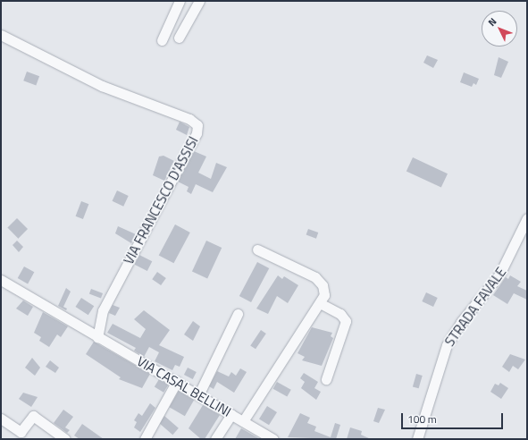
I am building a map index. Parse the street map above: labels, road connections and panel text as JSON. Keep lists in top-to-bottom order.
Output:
{
  "streets": {
    "street": ["VIA FRANCESCO D'ASSISI", "STRADA FAVALE", "VIA CASAL BELLINI"]
  },
  "crossings": [
    ["VIA FRANCESCO D'ASSISI", "VIA CASAL BELLINI"]
  ],
  "scale_bar": "100 m",
  "north": "top left"
}
